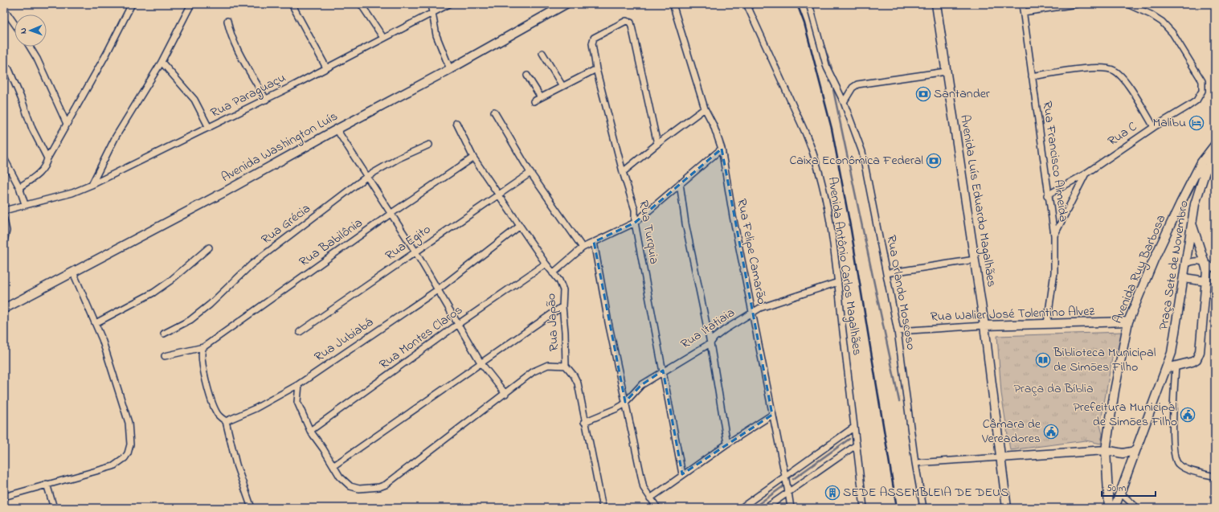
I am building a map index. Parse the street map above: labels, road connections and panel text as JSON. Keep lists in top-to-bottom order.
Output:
{
  "streets": {
    "main road": [
      "Avenida Washington Luís",
      "Avenida Luís Eduardo Magalhães",
      "Praça Sete de Novembro",
      "Avenida Ruy Barbosa",
      "Rua Walier José Tolentino Alvez"
    ],
    "street": [
      "Rua Paraguaçu",
      "Rua C",
      "Rua Francisco Almeida",
      "Rua Grécia",
      "Rua Turquia",
      "Rua Babilônia",
      "Rua Egito",
      "Rua Felipe Camarão",
      "Avenida Antônio Carlos Magalhães",
      "Rua Orlando Moscoso",
      "Rua Japão",
      "Rua Itatiaia",
      "Rua Montes Claros",
      "Rua Jubiabá"
    ]
  },
  "crossings": [
    ["Rua C", "Rua Francisco Almeida"],
    ["Rua Francisco Almeida", "Rua Walier José Tolentino Alvez"],
    ["Avenida Luís Eduardo Magalhães", "Rua Walier José Tolentino Alvez"],
    ["Rua Turquia", "Rua Itatiaia"],
    ["Rua Babilônia", "Rua Japão"],
    ["Rua Egito", "Rua Japão"],
    ["Rua Felipe Camarão", "Rua Itatiaia"],
    ["Praça Sete de Novembro", "Avenida Ruy Barbosa"],
    ["Avenida Antônio Carlos Magalhães", "Rua Itatiaia"],
    ["Avenida Ruy Barbosa", "Rua Walier José Tolentino Alvez"],
    ["Rua Orlando Moscoso", "Rua Walier José Tolentino Alvez"],
    ["Rua Japão", "Rua Itatiaia"],
    ["Rua Japão", "Rua Montes Claros"],
    ["Rua Japão", "Rua Jubiabá"]
  ],
  "parks": ["Praça da Bíblia"],
  "places": {
    "bank": ["Santander", "Caixa Econômica Federal"],
    "hotel": ["Malibu"],
    "library": ["Biblioteca Municipal de Simões Filho"],
    "public building": ["Prefeitura Municipal de Simões Filho", "Câmara de Vereadores"],
    "building": ["SEDE ASSEMBLEIA DE DEUS"]
  },
  "scale_bar": "50 m",
  "north": "left"
}
